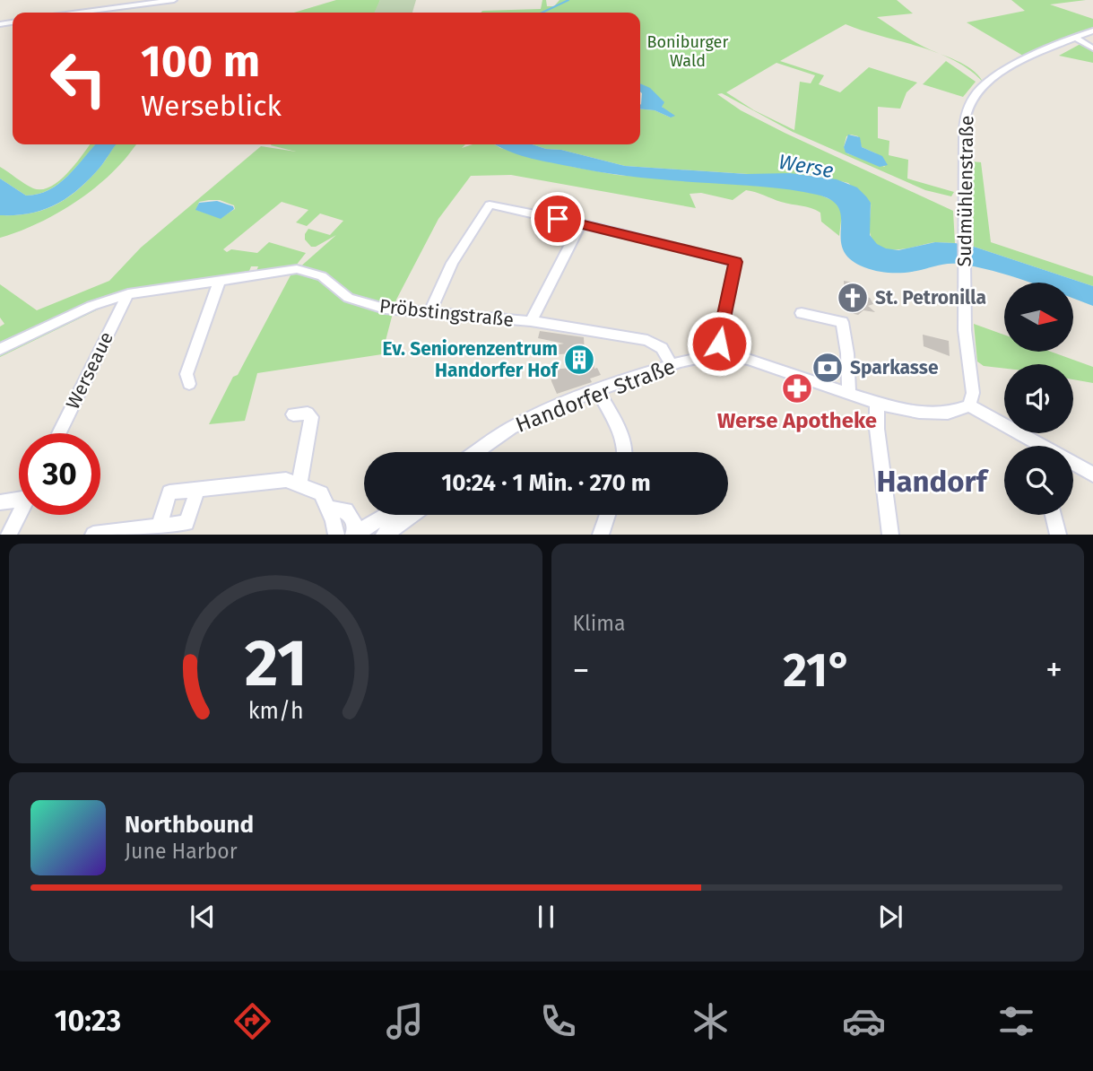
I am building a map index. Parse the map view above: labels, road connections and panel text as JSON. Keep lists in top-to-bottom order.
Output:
{
  "streets": {
    "street": [
      "Sudmühlenstraße",
      "Pröbstingstraße",
      "Werseaue",
      "Handorfer Straße"
    ]
  },
  "crossings": [
    ["Sudmühlenstraße", "Handorfer Straße"],
    ["Pröbstingstraße", "Werseaue"],
    ["Pröbstingstraße", "Handorfer Straße"]
  ],
  "districts": ["Handorf"],
  "water": ["Werse"],
  "parks": ["Boniburger Wald"],
  "places": {
    "church": ["St. Petronilla"],
    "building": ["Ev. Seniorenzentrum Handorfer Hof"],
    "bank": ["Sparkasse"],
    "pharmacy": ["Werse Apotheke"]
  },
  "north": "right",
  "page": {
    "turn": ["100 m", "Werseblick"],
    "limit": "30",
    "trip": "10:24 · 1 Min. · 270 m",
    "tile": "Klima",
    "heat": ["−", "21°", "+"],
    "song": ["Northbound", "June Harbor"],
    "tabs": "10:23",
    "gauge": ["21", "km/h"]
  }
}
